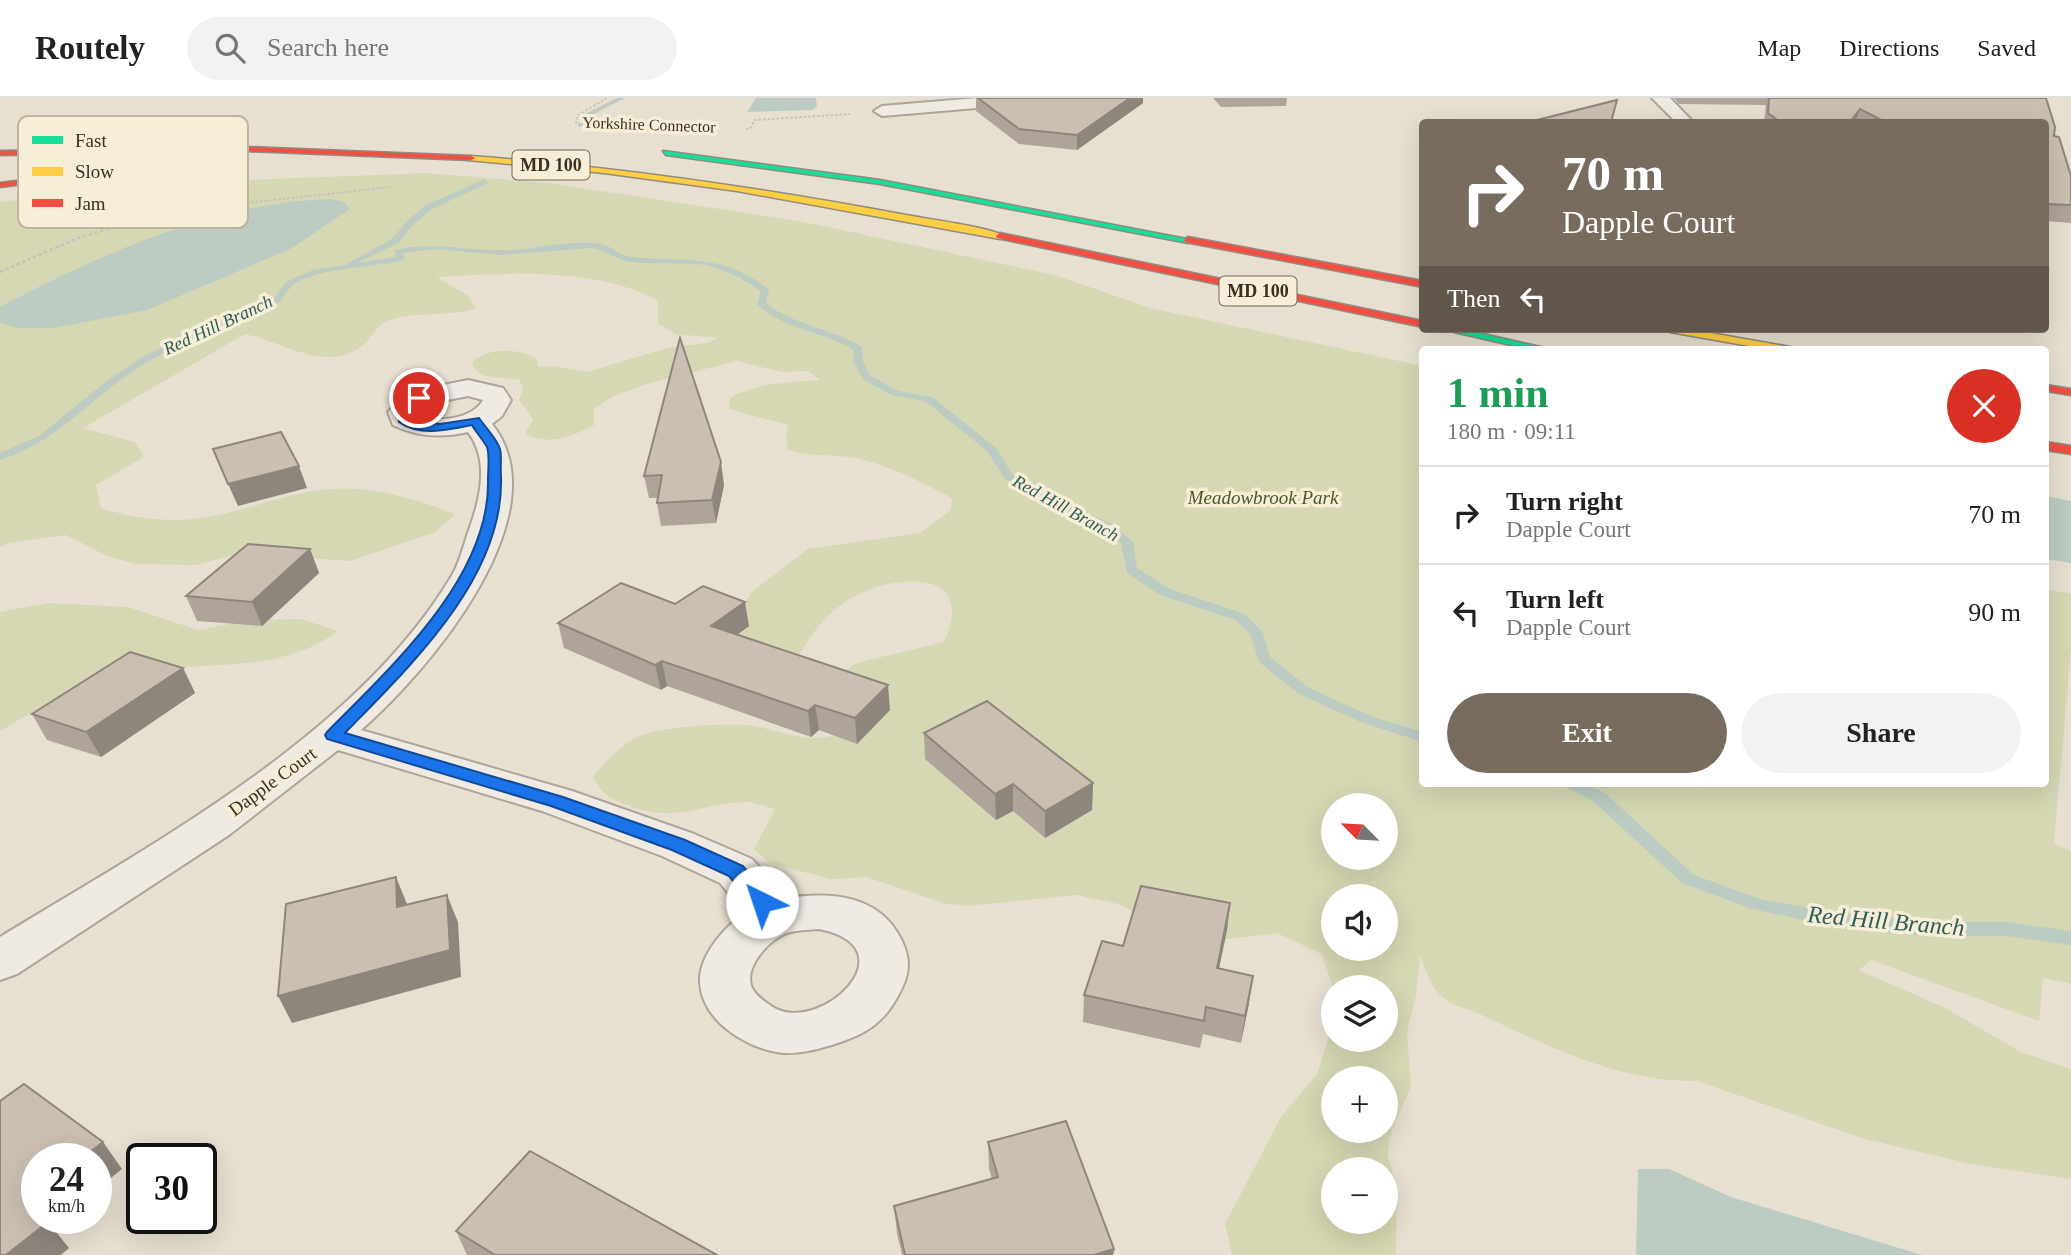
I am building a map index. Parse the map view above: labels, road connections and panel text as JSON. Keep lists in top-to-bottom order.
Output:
{
  "streets": {
    "highway": ["MD 100"],
    "street": ["Dapple Court"],
    "path": ["Yorkshire Connector"]
  },
  "water": ["Red Hill Branch"],
  "parks": ["Meadowbrook Park"],
  "legend": ["Fast", "Slow", "Jam"],
  "north": "top left",
  "page": {
    "header": "Routely",
    "search": "Search here",
    "nav": ["Map", "Directions", "Saved"],
    "turn": ["70 m", "Dapple Court"],
    "then": "Then",
    "heading": ["1 min", "180 m · 09:11"],
    "list": [
      {
        "name": "Turn right",
        "note": "Dapple Court",
        "value": "70 m"
      },
      {
        "name": "Turn left",
        "note": "Dapple Court",
        "value": "90 m"
      }
    ],
    "buttons": ["Exit", "Share"],
    "map_buttons": ["+", "−"],
    "speed": "24 km/h",
    "limit": "30"
  }
}
